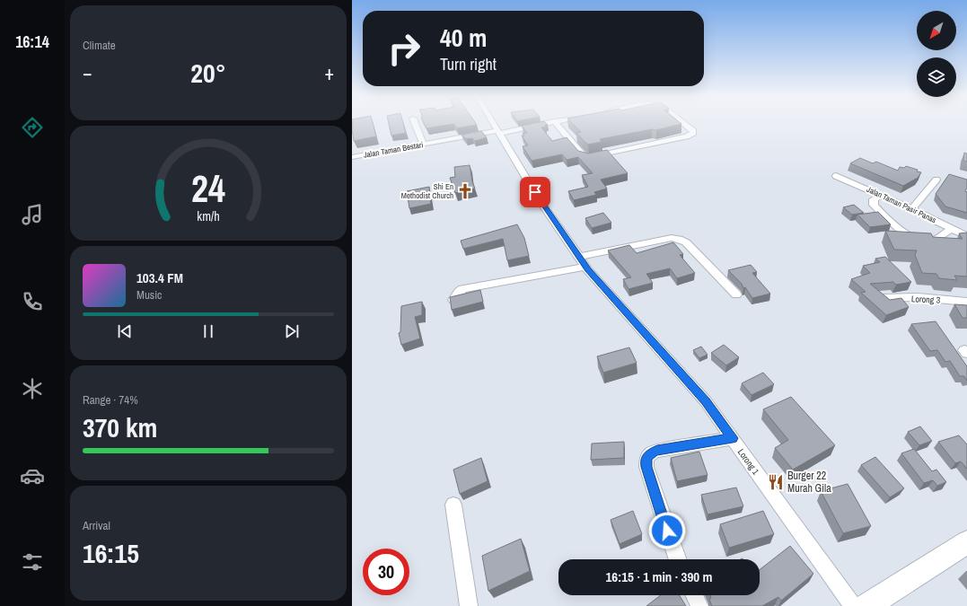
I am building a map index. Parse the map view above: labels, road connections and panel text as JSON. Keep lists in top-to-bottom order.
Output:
{
  "streets": {
    "street": [
      "Jalan Taman Bestari",
      "Jalan Taman Pasir Panas",
      "Lorong 3",
      "Lorong 1"
    ]
  },
  "crossings": [
    ["Jalan Taman Bestari", "Lorong 1"]
  ],
  "places": {
    "church": ["Shi En Methodist Church"],
    "restaurant": ["Burger 22 Murah Gila"]
  },
  "north": "bottom left",
  "page": {
    "tabs": "16:14",
    "tile": [
      "Climate",
      ["Range · 74%", "370 km"],
      ["Arrival", "16:15"]
    ],
    "turn": ["40 m", "Turn right"],
    "heat": ["−", "20°", "+"],
    "song": ["103.4 FM", "Music"],
    "limit": "30",
    "trip": "16:15 · 1 min · 390 m",
    "gauge": ["24", "km/h"]
  }
}
